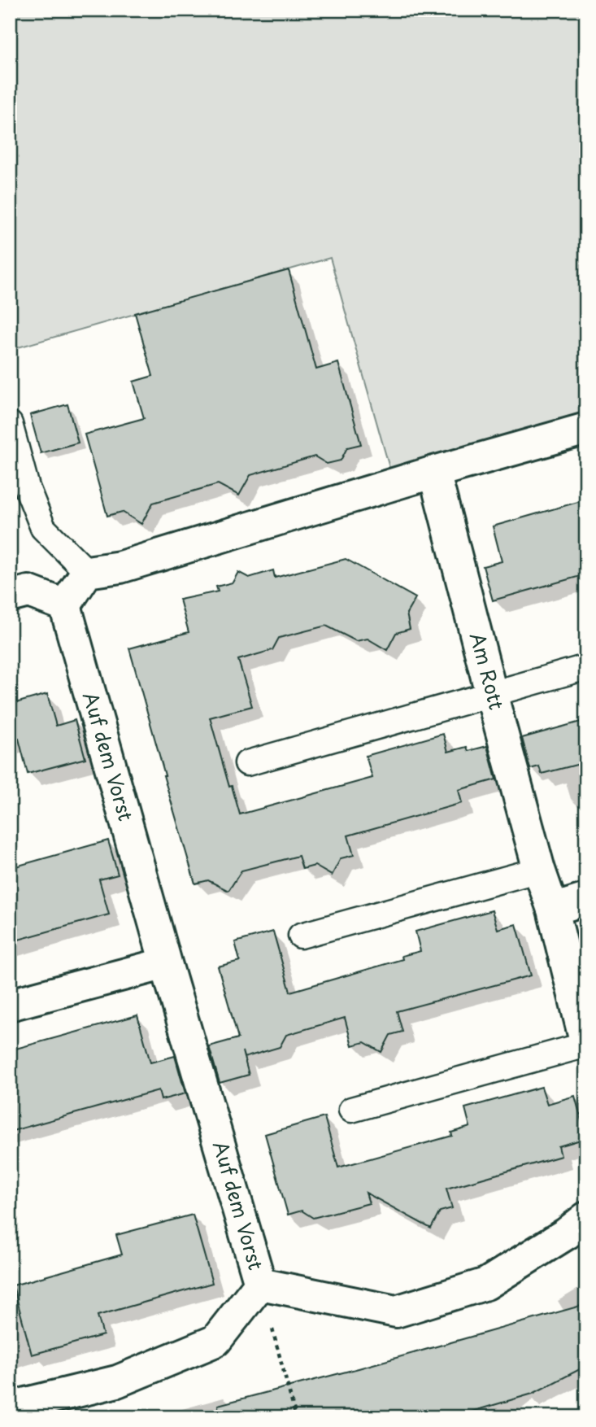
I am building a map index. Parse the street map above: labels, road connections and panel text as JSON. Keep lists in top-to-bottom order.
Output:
{
  "streets": {
    "street": ["Am Rott", "Auf dem Vorst"]
  }
}
